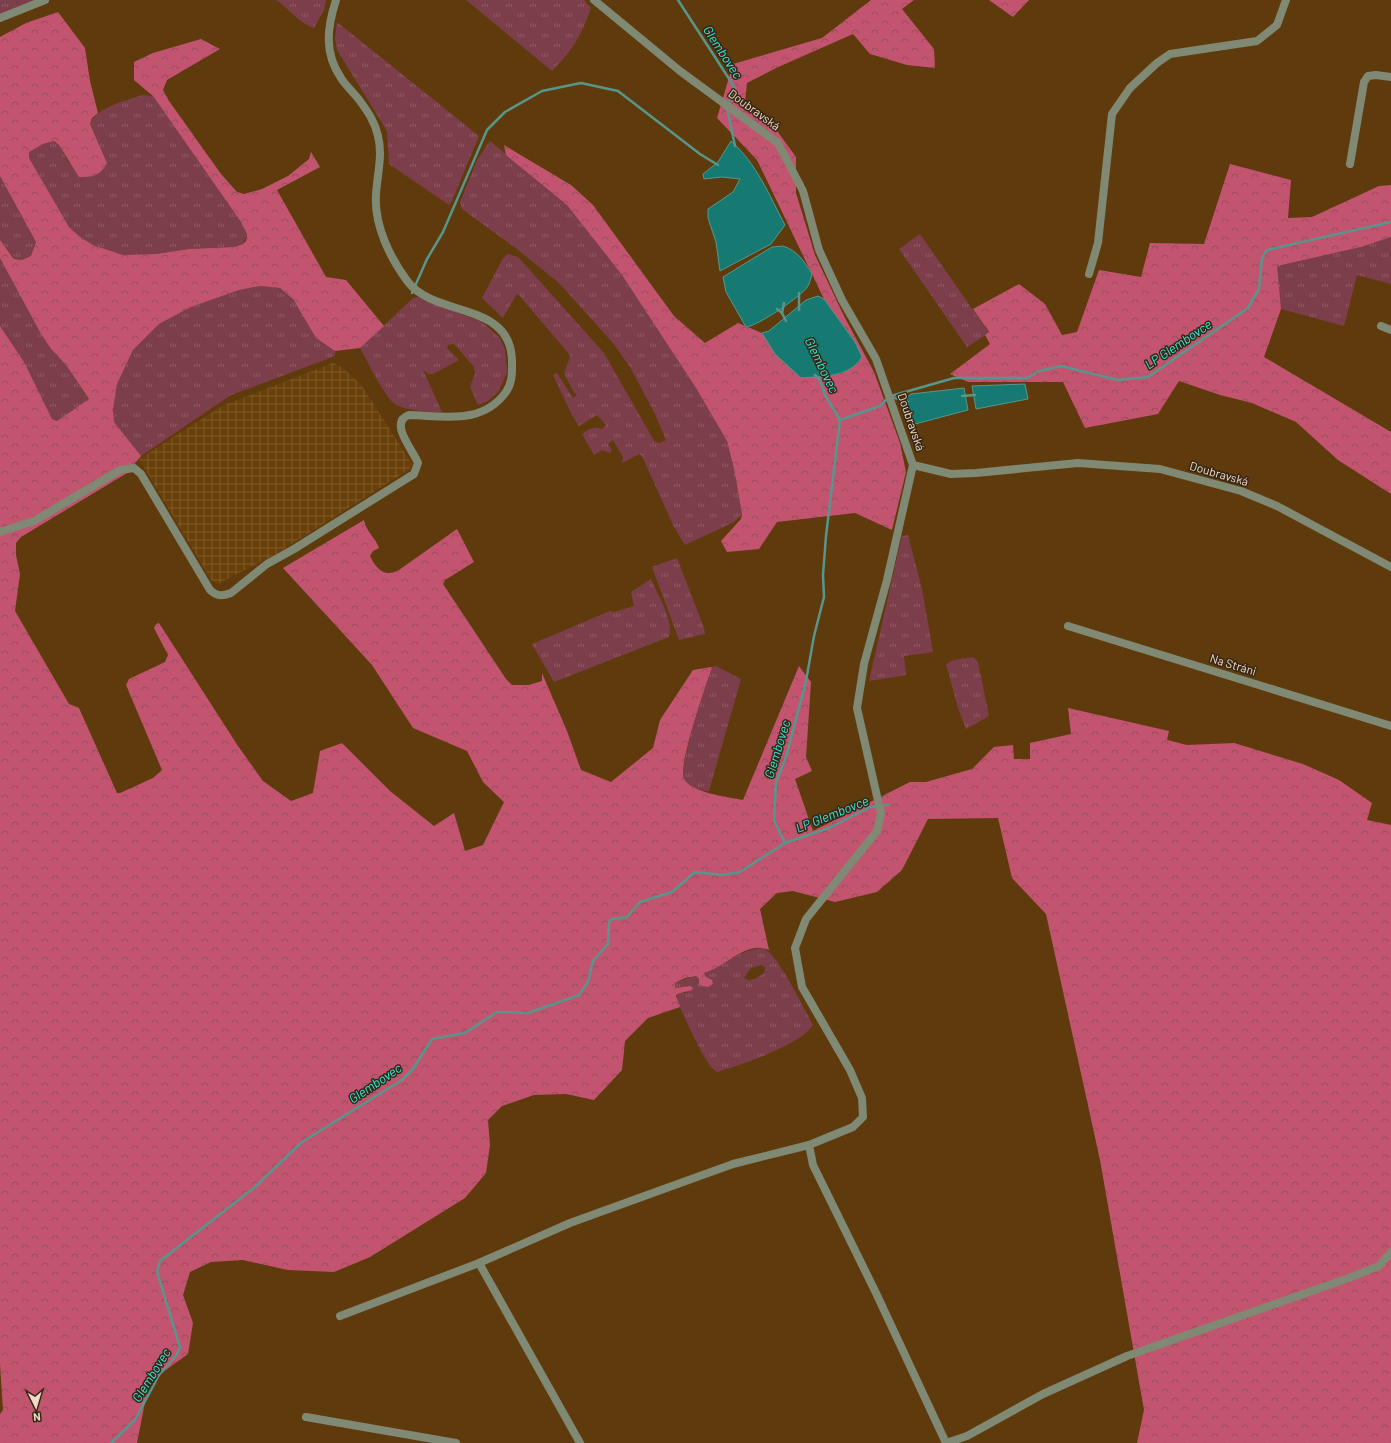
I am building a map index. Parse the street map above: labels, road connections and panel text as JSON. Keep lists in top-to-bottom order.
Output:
{
  "streets": {
    "street": ["Doubravská", "Na Stráni"]
  },
  "water": ["Glembovec", "LP Glembovce"],
  "north": "bottom"
}
